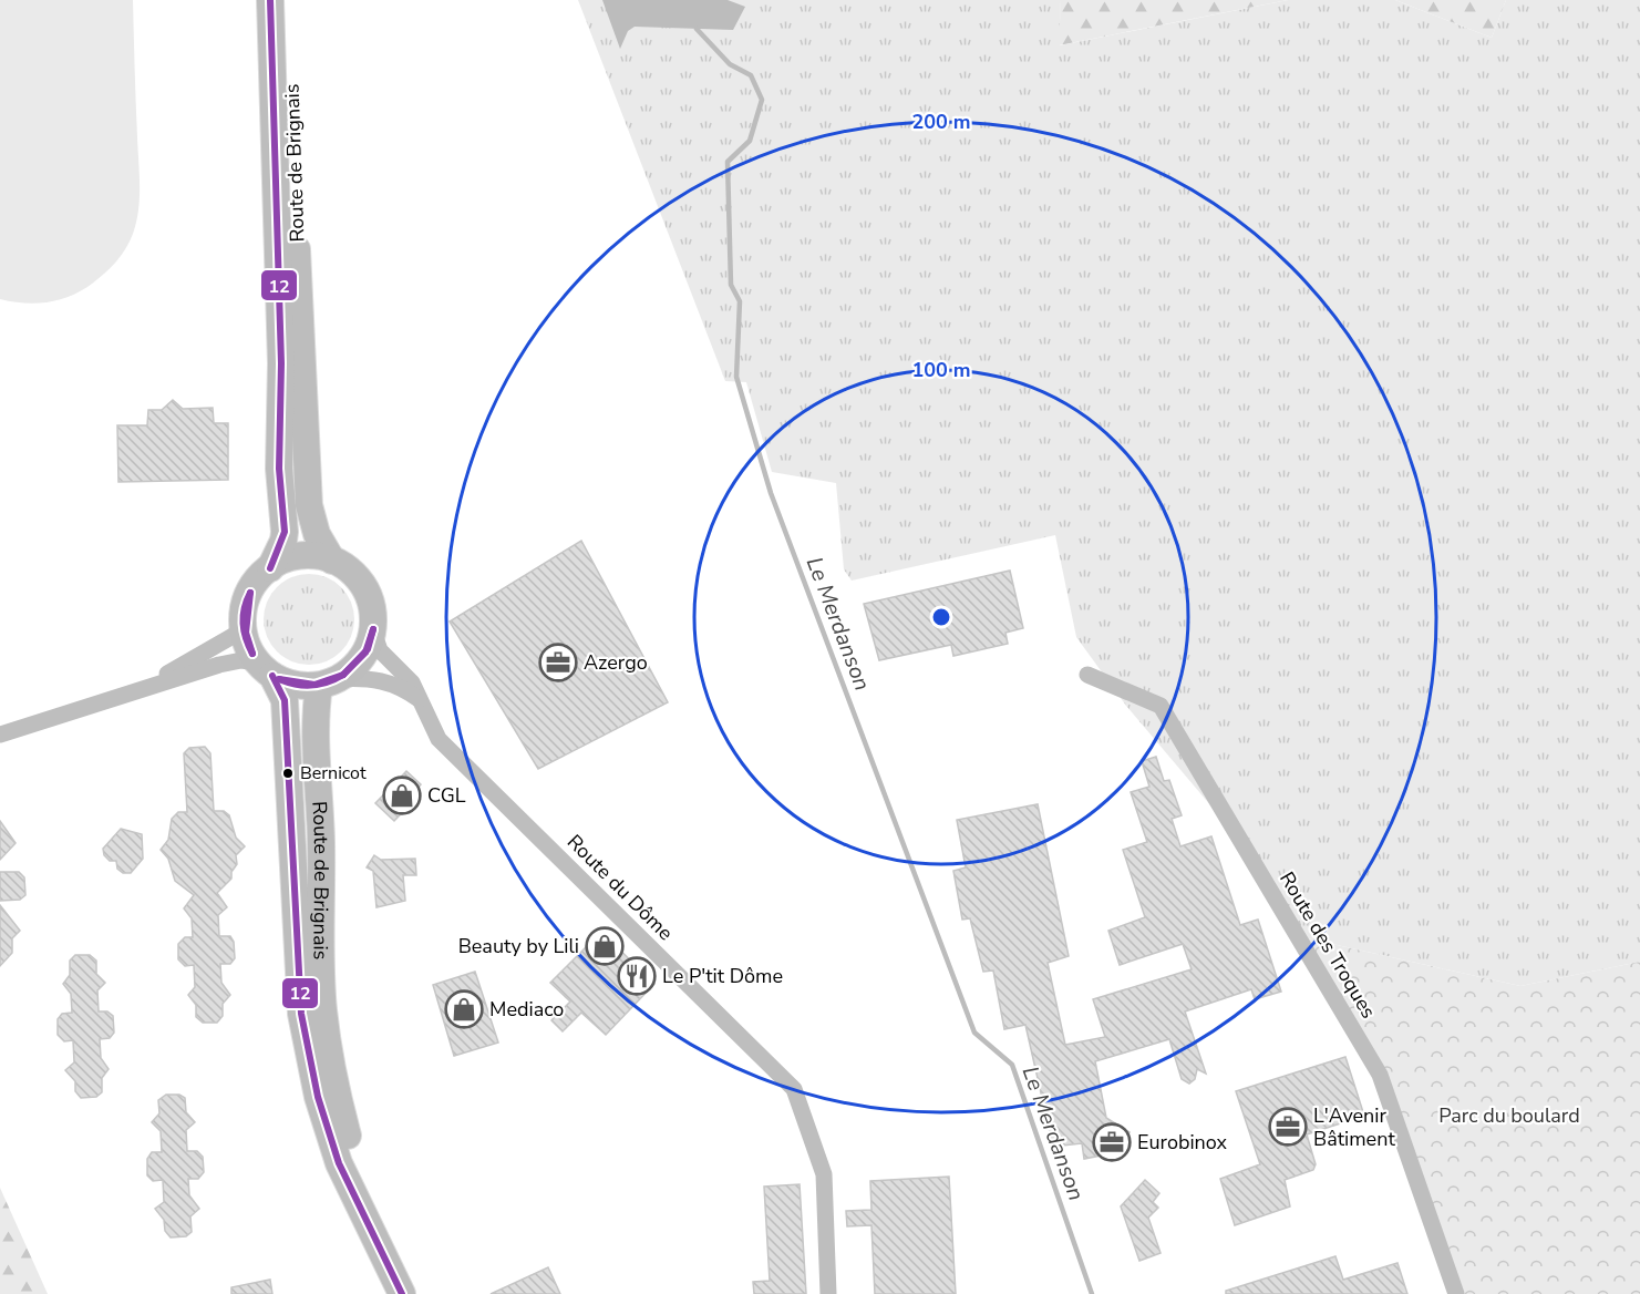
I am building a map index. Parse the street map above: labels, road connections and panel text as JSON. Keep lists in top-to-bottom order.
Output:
{
  "streets": {
    "main road": ["Route de Brignais"],
    "street": ["Route du Dôme", "Route des Troques"]
  },
  "crossings": [
    ["Route de Brignais", "Route du Dôme"]
  ],
  "water": ["Le Merdanson"],
  "parks": ["Parc du boulard"],
  "places": {
    "office": ["Azergo", "L'Avenir Bâtiment", "Eurobinox"],
    "other": ["Bernicot"],
    "shop": ["CGL", "Beauty by Lili", "Mediaco"],
    "restaurant": ["Le P'tit Dôme"]
  },
  "lines": ["transit line 12"],
  "rings": ["200 m", "100 m"]
}
